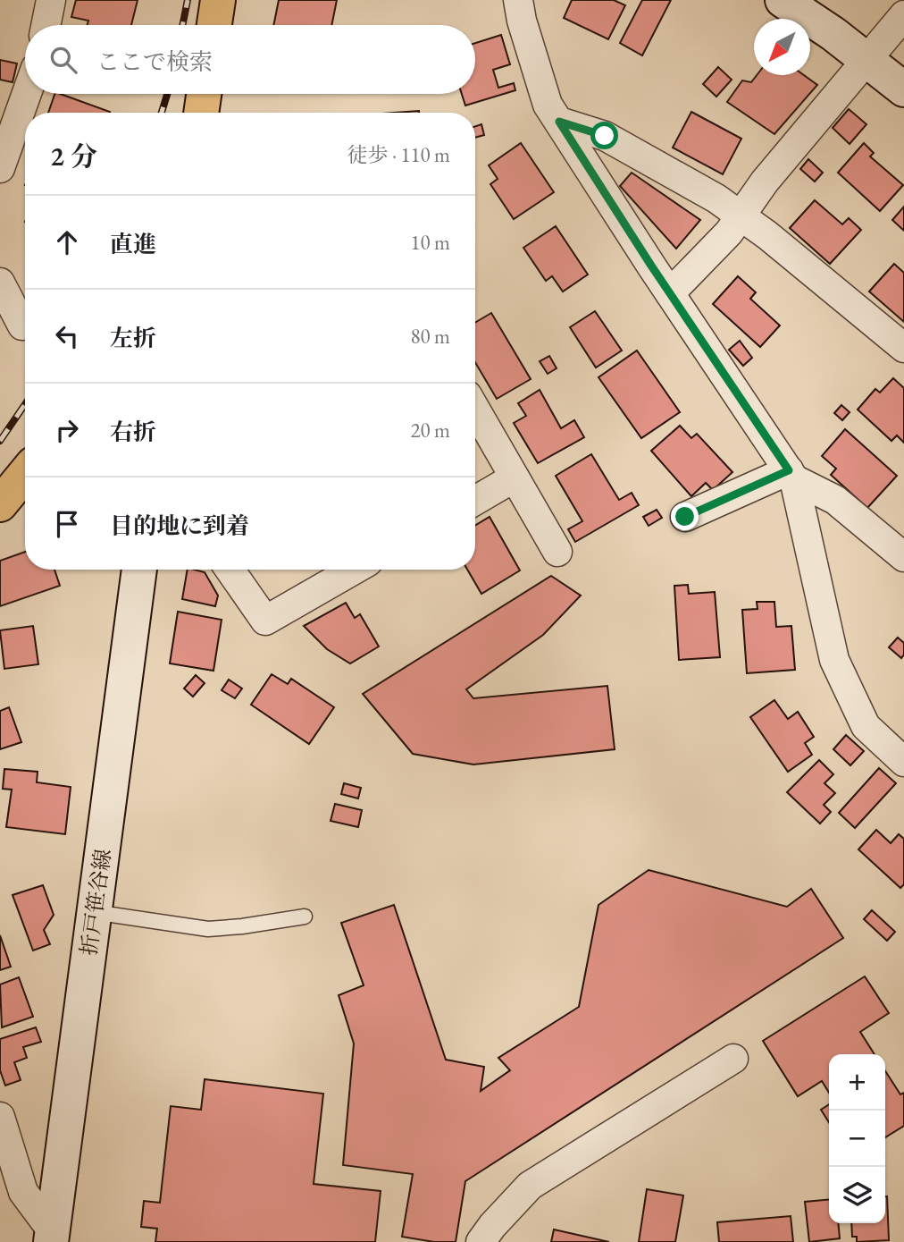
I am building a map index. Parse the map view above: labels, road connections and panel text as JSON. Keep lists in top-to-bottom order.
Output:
{
  "streets": {
    "main road": ["折戸笹谷線"]
  },
  "north": "bottom left",
  "page": {
    "search": "ここで検索",
    "heading": ["2 分", "徒歩 · 110 m"],
    "list": [
      ["直進", "10 m"],
      ["左折", "80 m"],
      ["右折", "20 m"],
      "目的地に到着"
    ],
    "map_buttons": ["+", "−"]
  }
}
